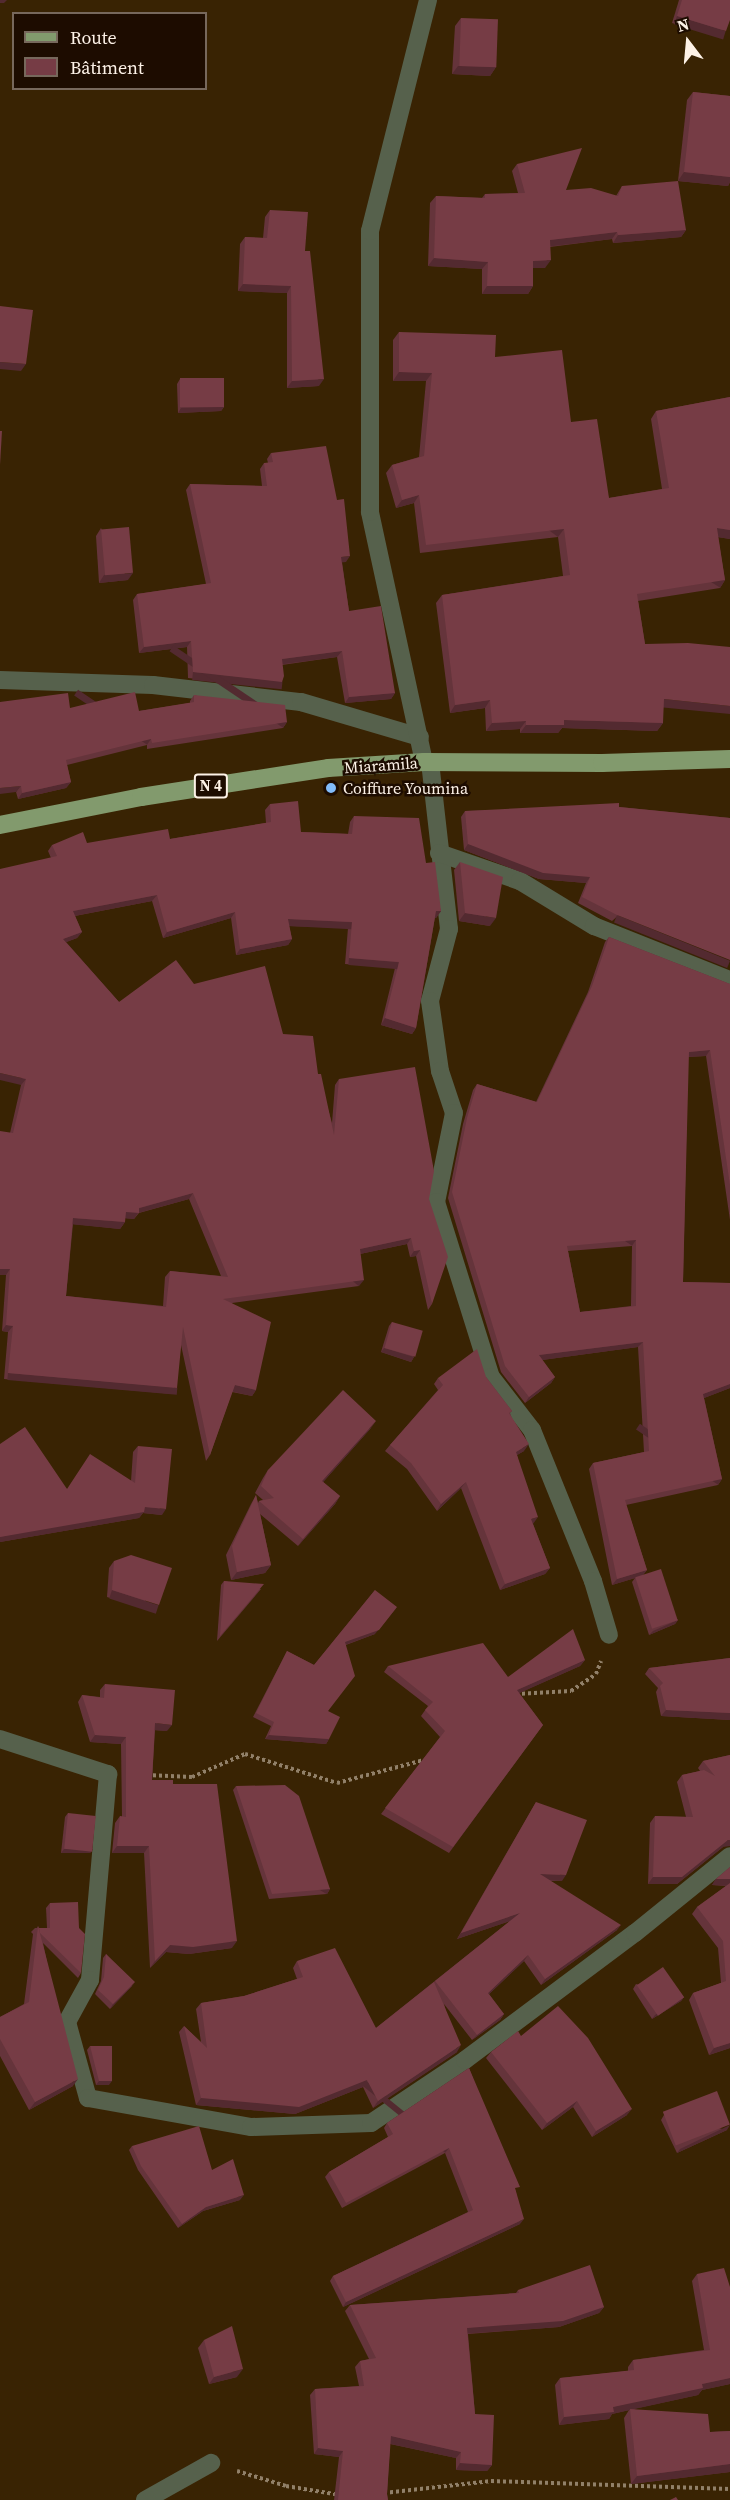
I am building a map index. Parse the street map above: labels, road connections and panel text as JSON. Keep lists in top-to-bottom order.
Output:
{
  "streets": {
    "main road": ["Miaramila", "N 4"]
  },
  "places": ["Coiffure Youmina"],
  "legend": ["Route", "Bâtiment"],
  "north": "top"
}
